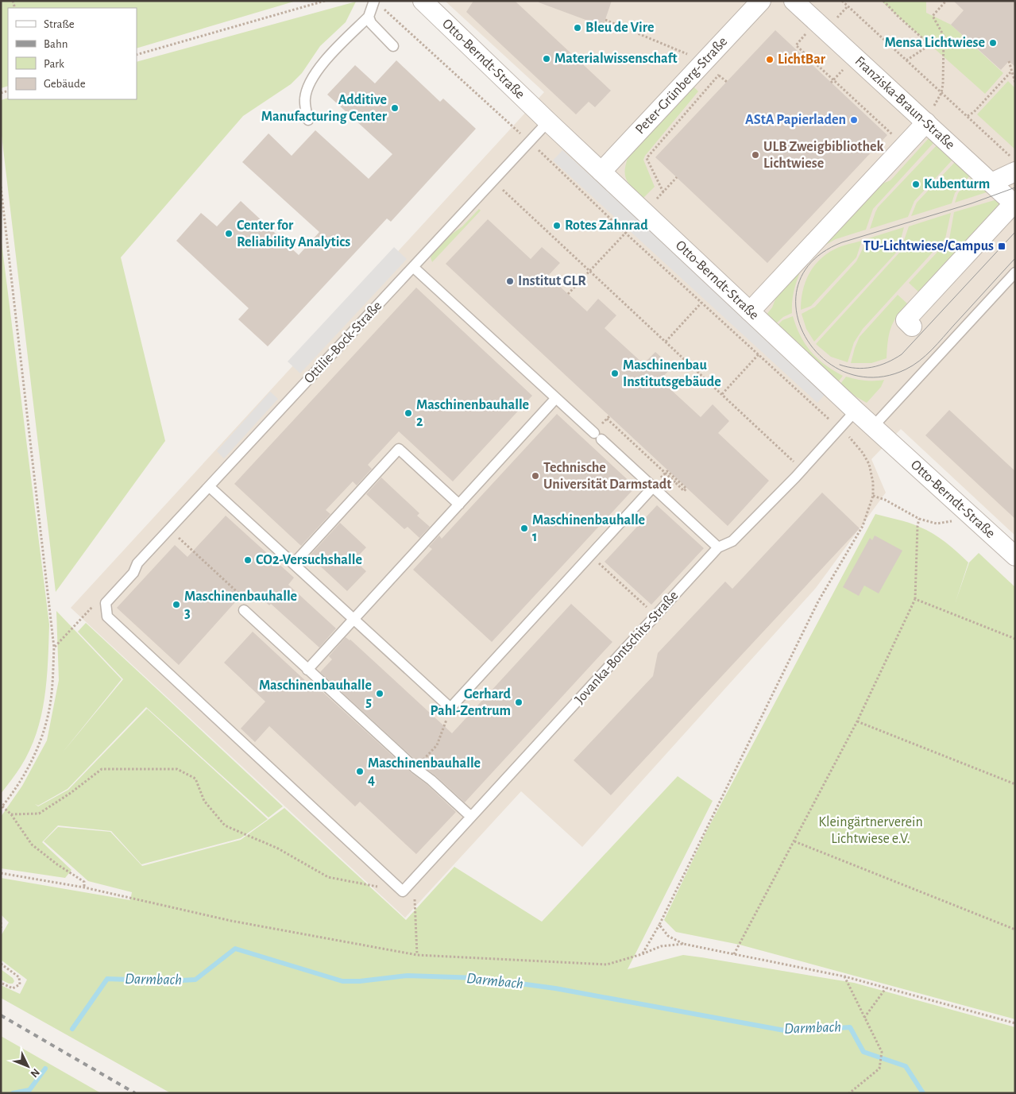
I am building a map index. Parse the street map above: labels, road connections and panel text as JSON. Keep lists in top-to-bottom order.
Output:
{
  "streets": {
    "street": ["Otto-Berndt-Straße", "Peter-Grünberg-Straße", "Franziska-Braun-Straße"],
    "lane": ["Ottilie-Bock-Straße", "Jovanka-Bontschits-Straße"]
  },
  "crossings": [
    ["Otto-Berndt-Straße", "Peter-Grünberg-Straße"],
    ["Otto-Berndt-Straße", "Ottilie-Bock-Straße"],
    ["Otto-Berndt-Straße", "Jovanka-Bontschits-Straße"],
    ["Ottilie-Bock-Straße", "Jovanka-Bontschits-Straße"]
  ],
  "water": ["Darmbach"],
  "parks": ["Kleingärtnerverein Lichtwiese e.V."],
  "places": {
    "other": [
      "Bleu de Vire",
      "Mensa Lichtwiese",
      "Materialwissenschaft",
      "LichtBar",
      "Additive Manufacturing Center",
      "AStA Papierladen",
      "ULB Zweigbibliothek Lichtwiese",
      "Kubenturm",
      "Rotes Zahnrad",
      "Center for Reliability Analytics",
      "Institut GLR",
      "Maschinenbau Institutsgebäude",
      "Maschinenbauhalle 2",
      "Technische Universität Darmstadt",
      "Maschinenbauhalle 1",
      "CO2-Versuchshalle",
      "Maschinenbauhalle 3",
      "Maschinenbauhalle 5",
      "Gerhard Pahl-Zentrum",
      "Maschinenbauhalle 4"
    ],
    "transit": ["TU-Lichtwiese/Campus"]
  },
  "legend": [
    "Straße",
    "Bahn",
    "Park",
    "Gebäude"
  ],
  "north": "bottom right"
}
